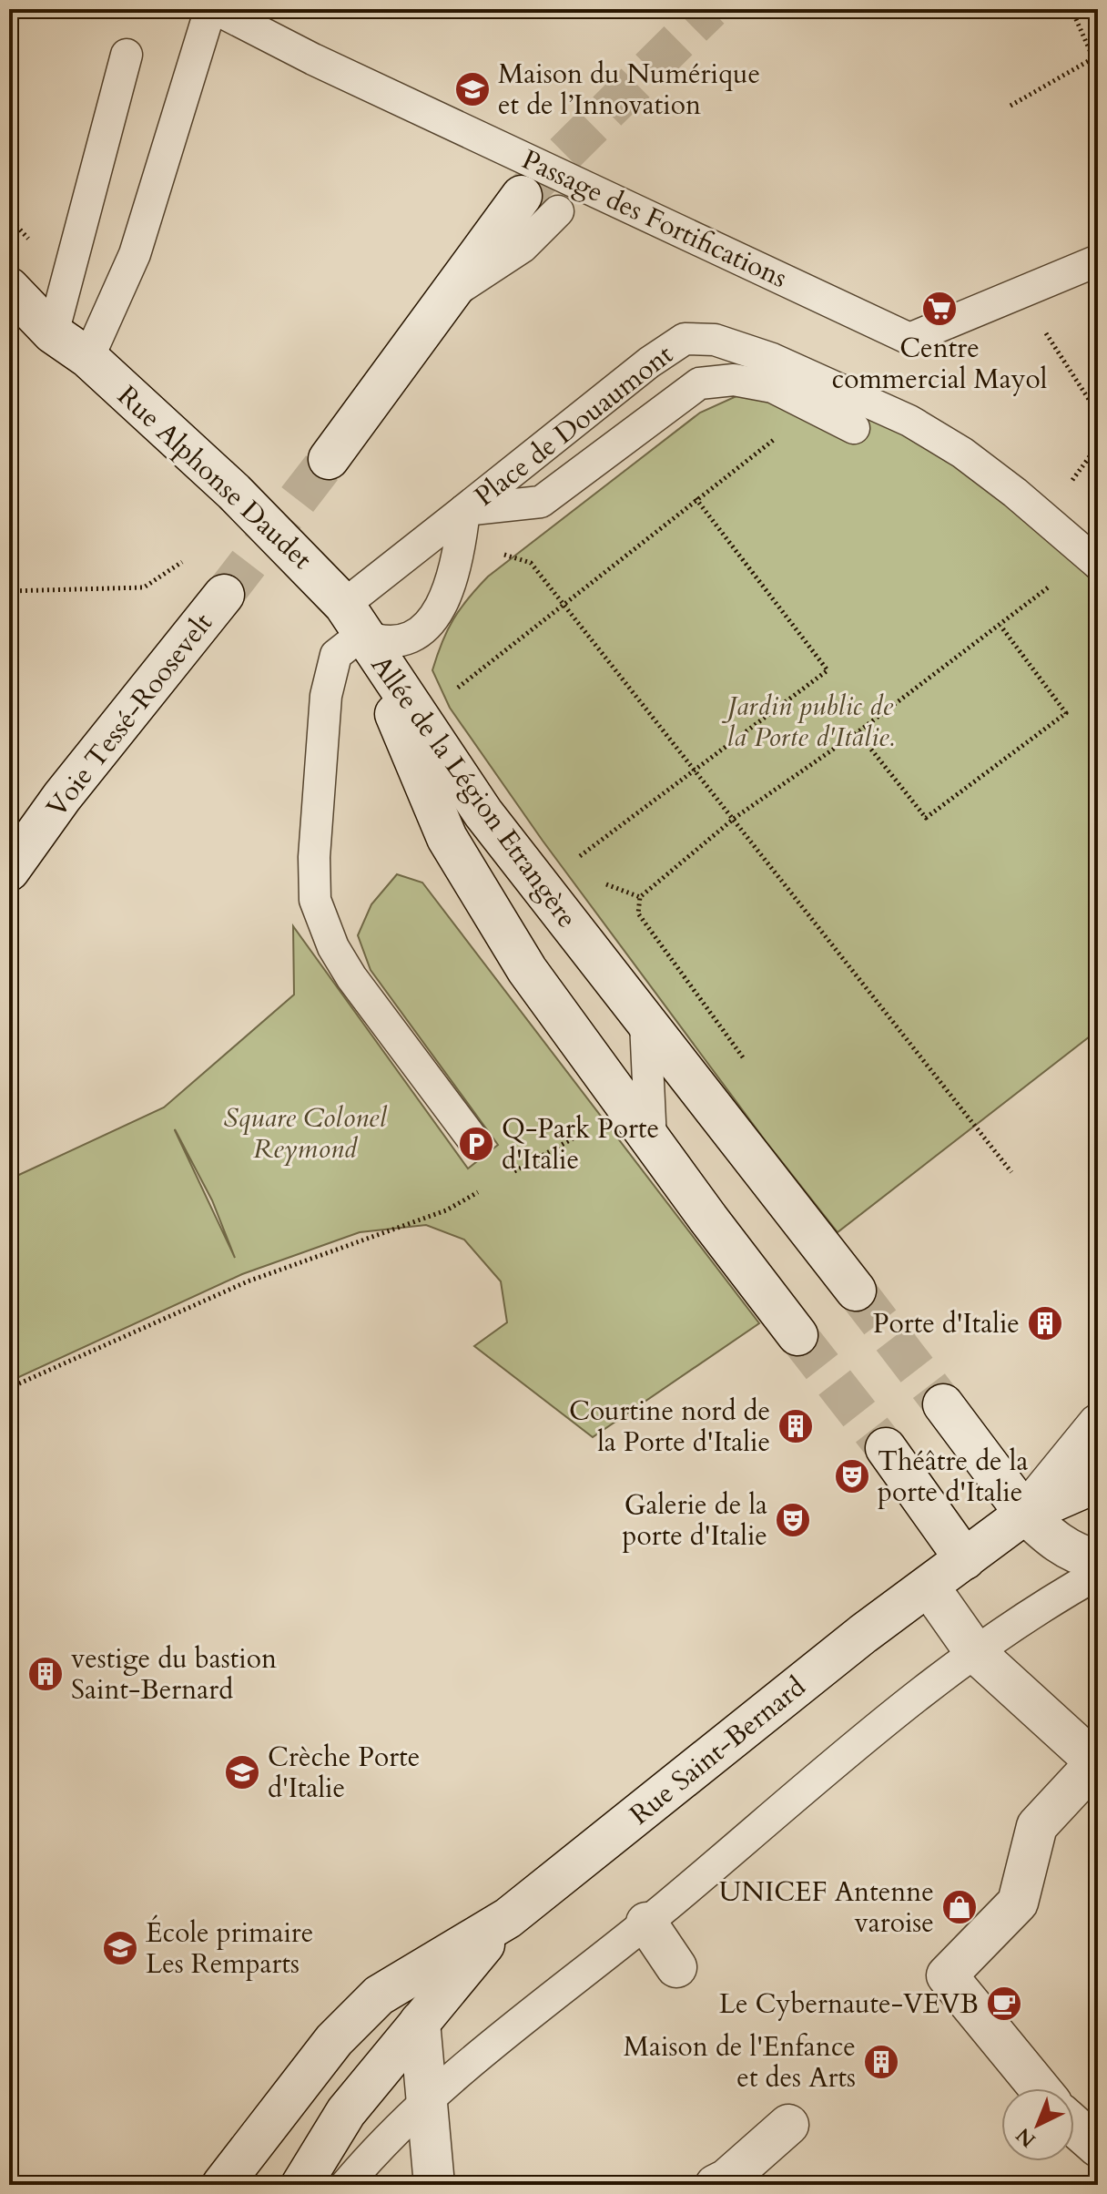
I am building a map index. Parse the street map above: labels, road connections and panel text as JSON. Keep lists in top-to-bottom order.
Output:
{
  "streets": {
    "street": [
      "Rue Alphonse Daudet",
      "Voie Tessé-Roosevelt",
      "Allée de la Légion Etrangère",
      "Rue Saint-Bernard"
    ],
    "lane": ["Passage des Fortifications", "Place de Douaumont"]
  },
  "crossings": [
    ["Place de Douaumont", "Rue Alphonse Daudet"],
    ["Place de Douaumont", "Allée de la Légion Etrangère"],
    ["Rue Alphonse Daudet", "Allée de la Légion Etrangère"]
  ],
  "parks": ["Jardin public de la Porte d'Italie.", "Square Colonel Reymond"],
  "places": {
    "school or university": ["Maison du Numérique et de l’Innovation", "Crèche Porte d'Italie", "École primaire Les Remparts"],
    "supermarket": ["Centre commercial Mayol"],
    "parking": ["Q-Park Porte d'Italie"],
    "building": [
      "Porte d'Italie",
      "Courtine nord de la Porte d'Italie",
      "vestige du bastion Saint-Bernard",
      "Maison de l'Enfance et des Arts"
    ],
    "theatre": ["Théâtre de la porte d'Italie", "Galerie de la porte d'Italie"],
    "shop": ["UNICEF Antenne varoise"],
    "cafe": ["Le Cybernaute-VEVB"]
  },
  "north": "bottom left"
}
